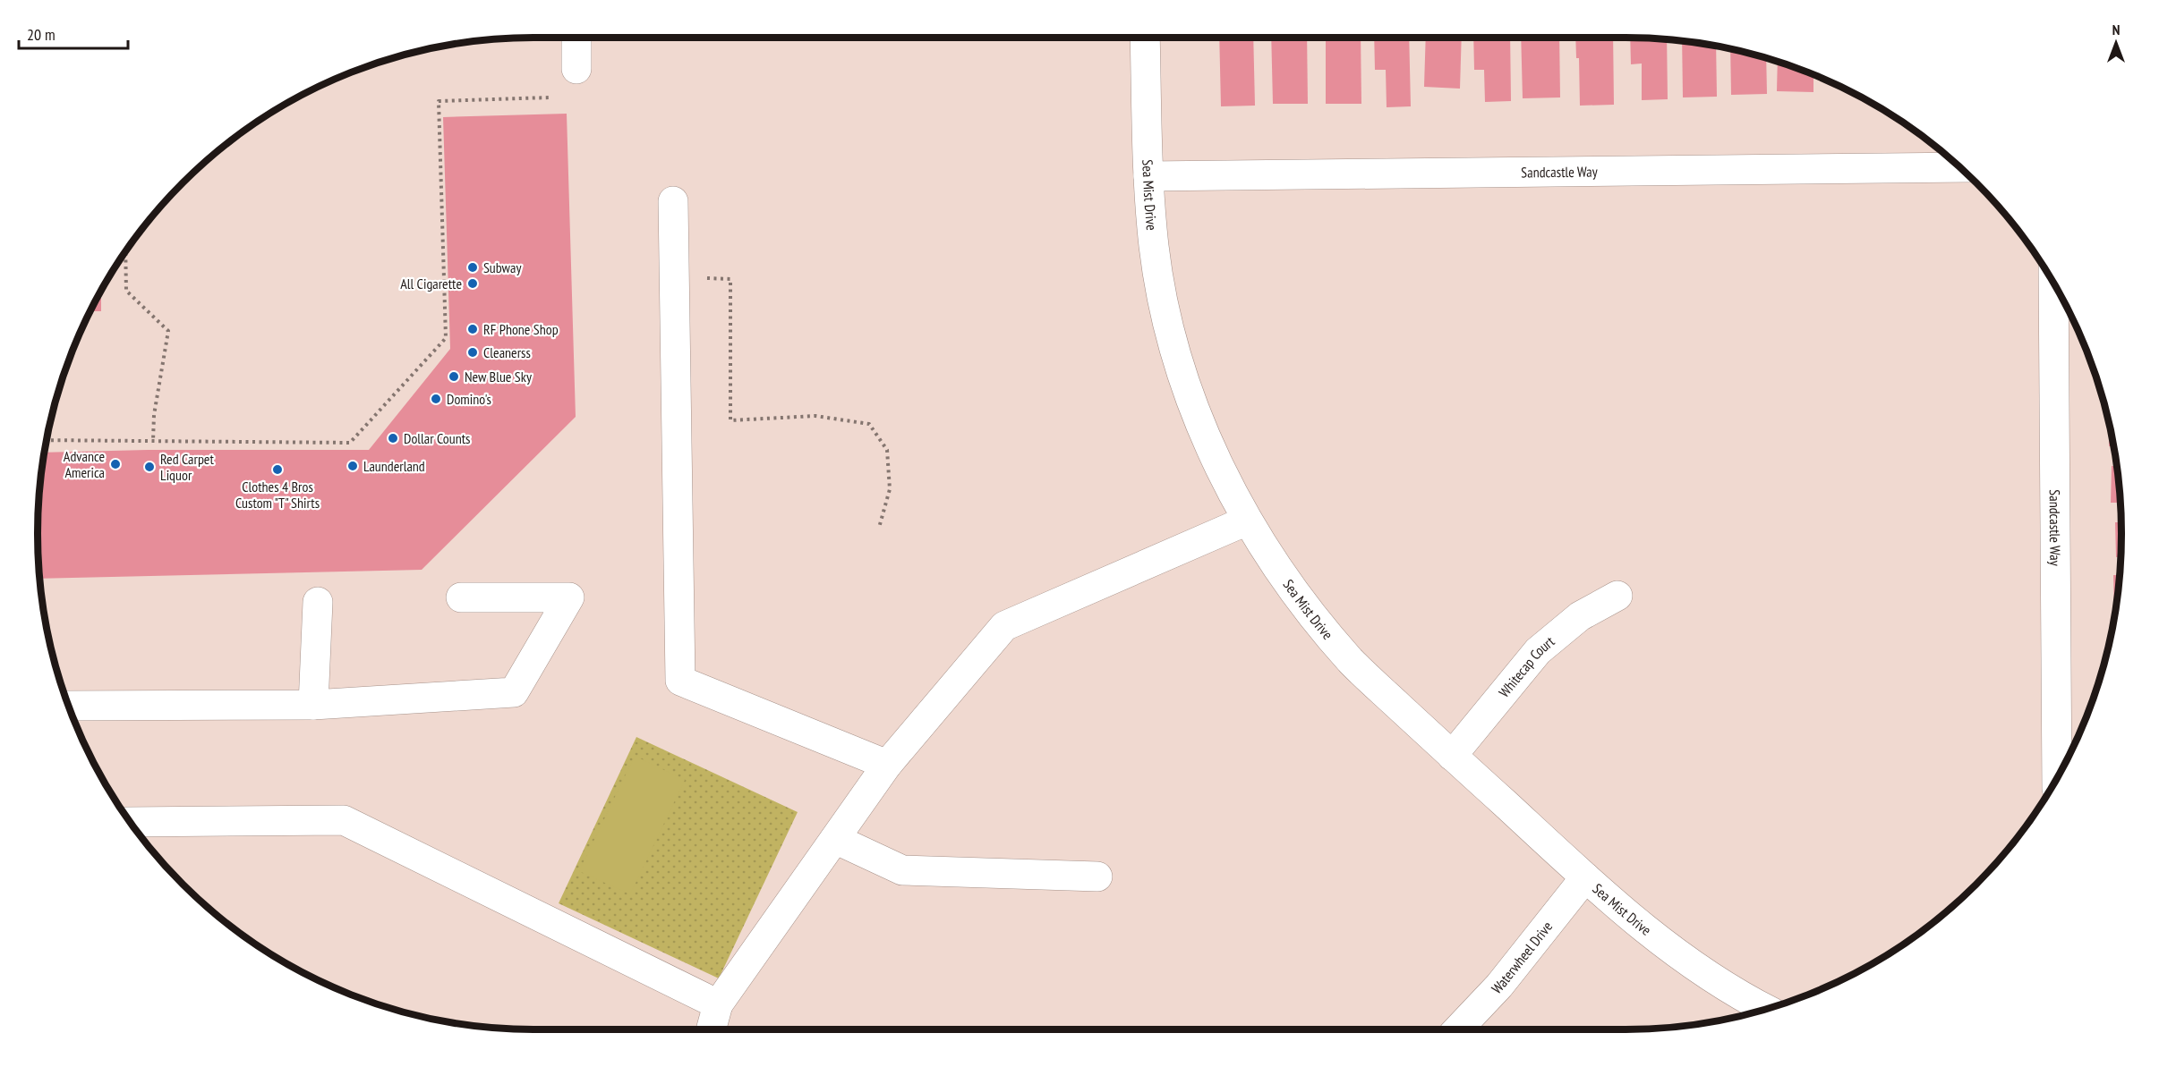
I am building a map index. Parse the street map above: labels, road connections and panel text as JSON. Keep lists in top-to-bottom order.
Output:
{
  "streets": {
    "street": [
      "Sandcastle Way",
      "Sea Mist Drive",
      "Whitecap Court",
      "Waterwheel Drive"
    ]
  },
  "crossings": [
    ["Sandcastle Way", "Sea Mist Drive"],
    ["Sea Mist Drive", "Whitecap Court"],
    ["Sea Mist Drive", "Waterwheel Drive"]
  ],
  "places": [
    "Subway",
    "All Cigarette",
    "RF Phone Shop",
    "Cleanerss",
    "New Blue Sky",
    "Domino's",
    "Dollar Counts",
    "Advance America",
    "Launderland",
    "Red Carpet Liquor",
    "Clothes 4 Bros Custom \"T\" Shirts"
  ],
  "scale_bar": "20 m",
  "north": "top"
}
